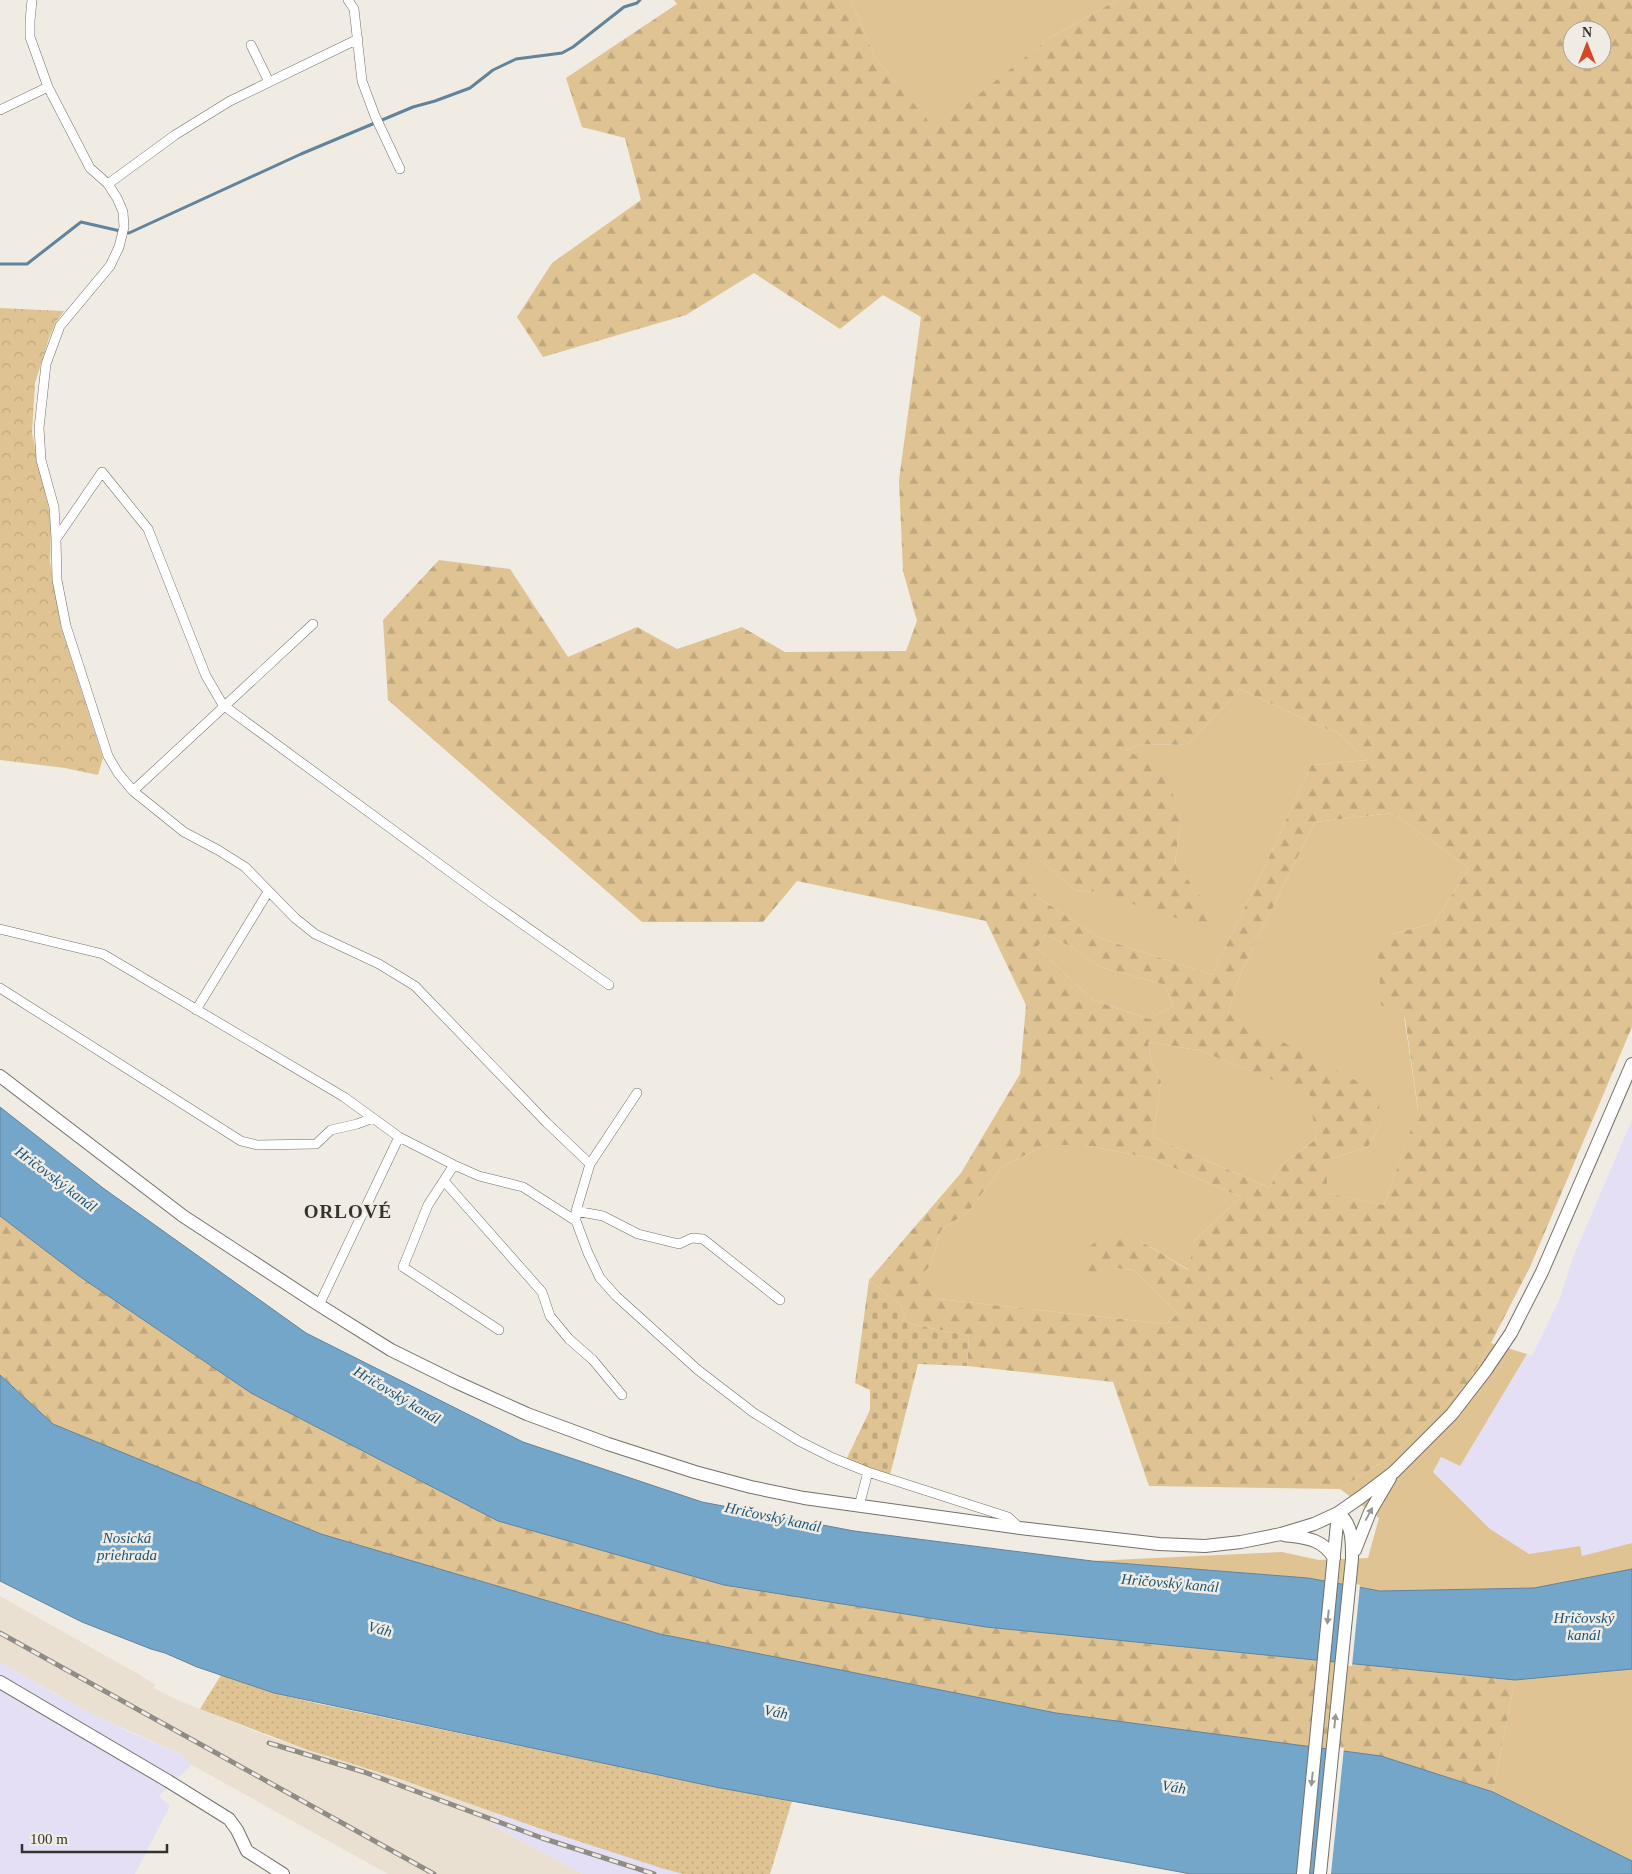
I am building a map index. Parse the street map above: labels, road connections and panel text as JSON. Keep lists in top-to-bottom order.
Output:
{
  "districts": ["ORLOVÉ"],
  "water": ["Hričovský kanál", "Nosická priehrada", "Váh"],
  "scale_bar": "100 m",
  "north": "top"
}
